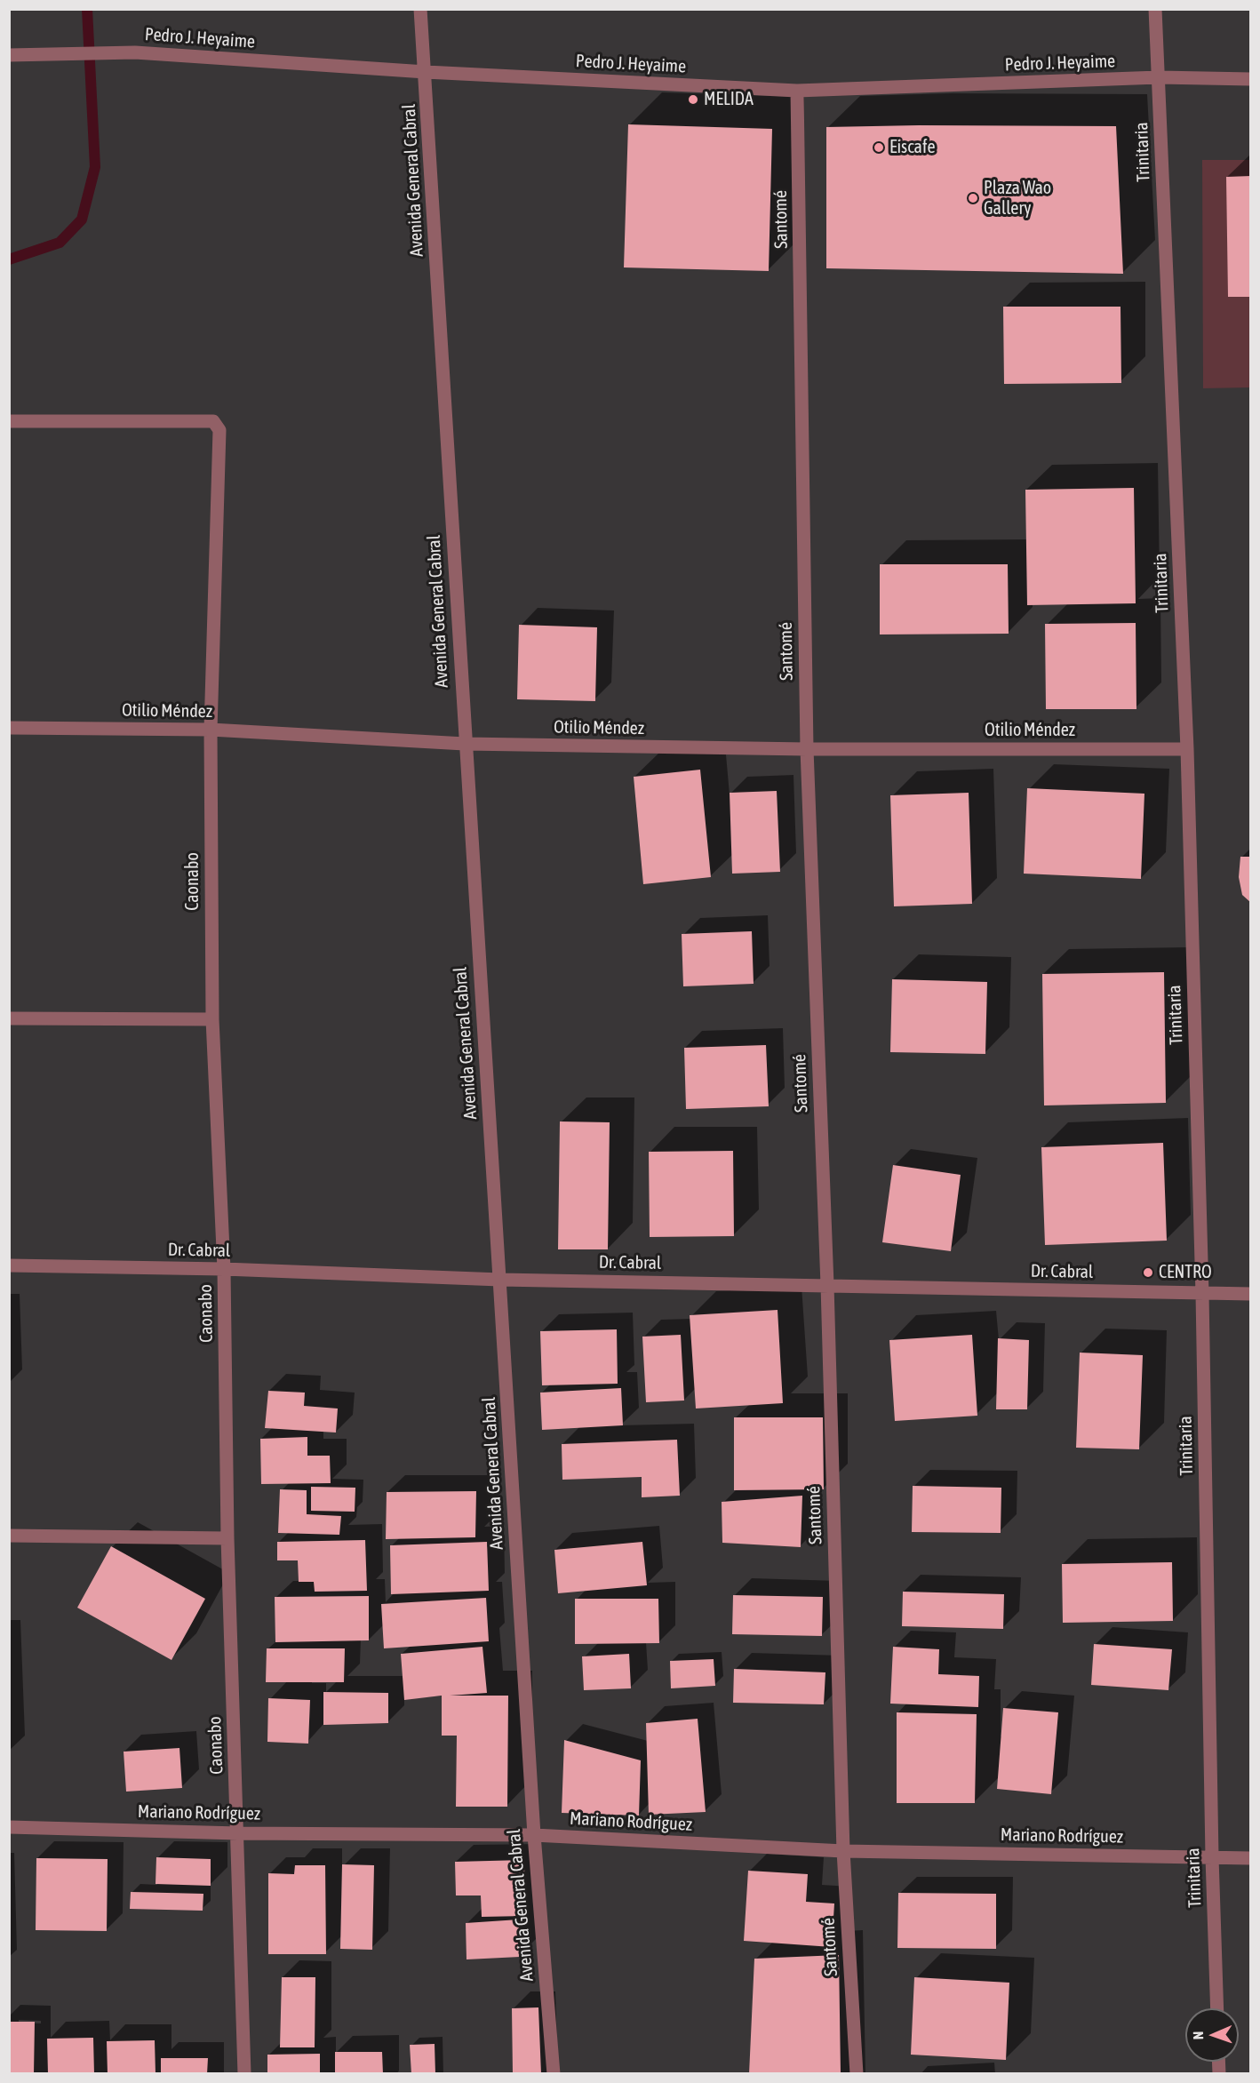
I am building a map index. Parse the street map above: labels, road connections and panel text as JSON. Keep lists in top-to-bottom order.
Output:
{
  "streets": {
    "street": [
      "Pedro J. Heyaime",
      "Trinitaria",
      "Avenida General Cabral",
      "Santomé",
      "Otilio Méndez",
      "Caonabo",
      "Dr. Cabral",
      "Mariano Rodríguez"
    ]
  },
  "crossings": [
    ["Pedro J. Heyaime", "Trinitaria"],
    ["Pedro J. Heyaime", "Avenida General Cabral"],
    ["Pedro J. Heyaime", "Santomé"],
    ["Trinitaria", "Otilio Méndez"],
    ["Trinitaria", "Dr. Cabral"],
    ["Trinitaria", "Mariano Rodríguez"],
    ["Avenida General Cabral", "Otilio Méndez"],
    ["Avenida General Cabral", "Dr. Cabral"],
    ["Avenida General Cabral", "Mariano Rodríguez"],
    ["Santomé", "Otilio Méndez"],
    ["Santomé", "Dr. Cabral"],
    ["Santomé", "Mariano Rodríguez"],
    ["Otilio Méndez", "Caonabo"],
    ["Caonabo", "Dr. Cabral"],
    ["Caonabo", "Mariano Rodríguez"]
  ],
  "places": [
    "MELIDA",
    "Eiscafe",
    "Plaza Wao Gallery",
    "CENTRO"
  ],
  "north": "left"
}
